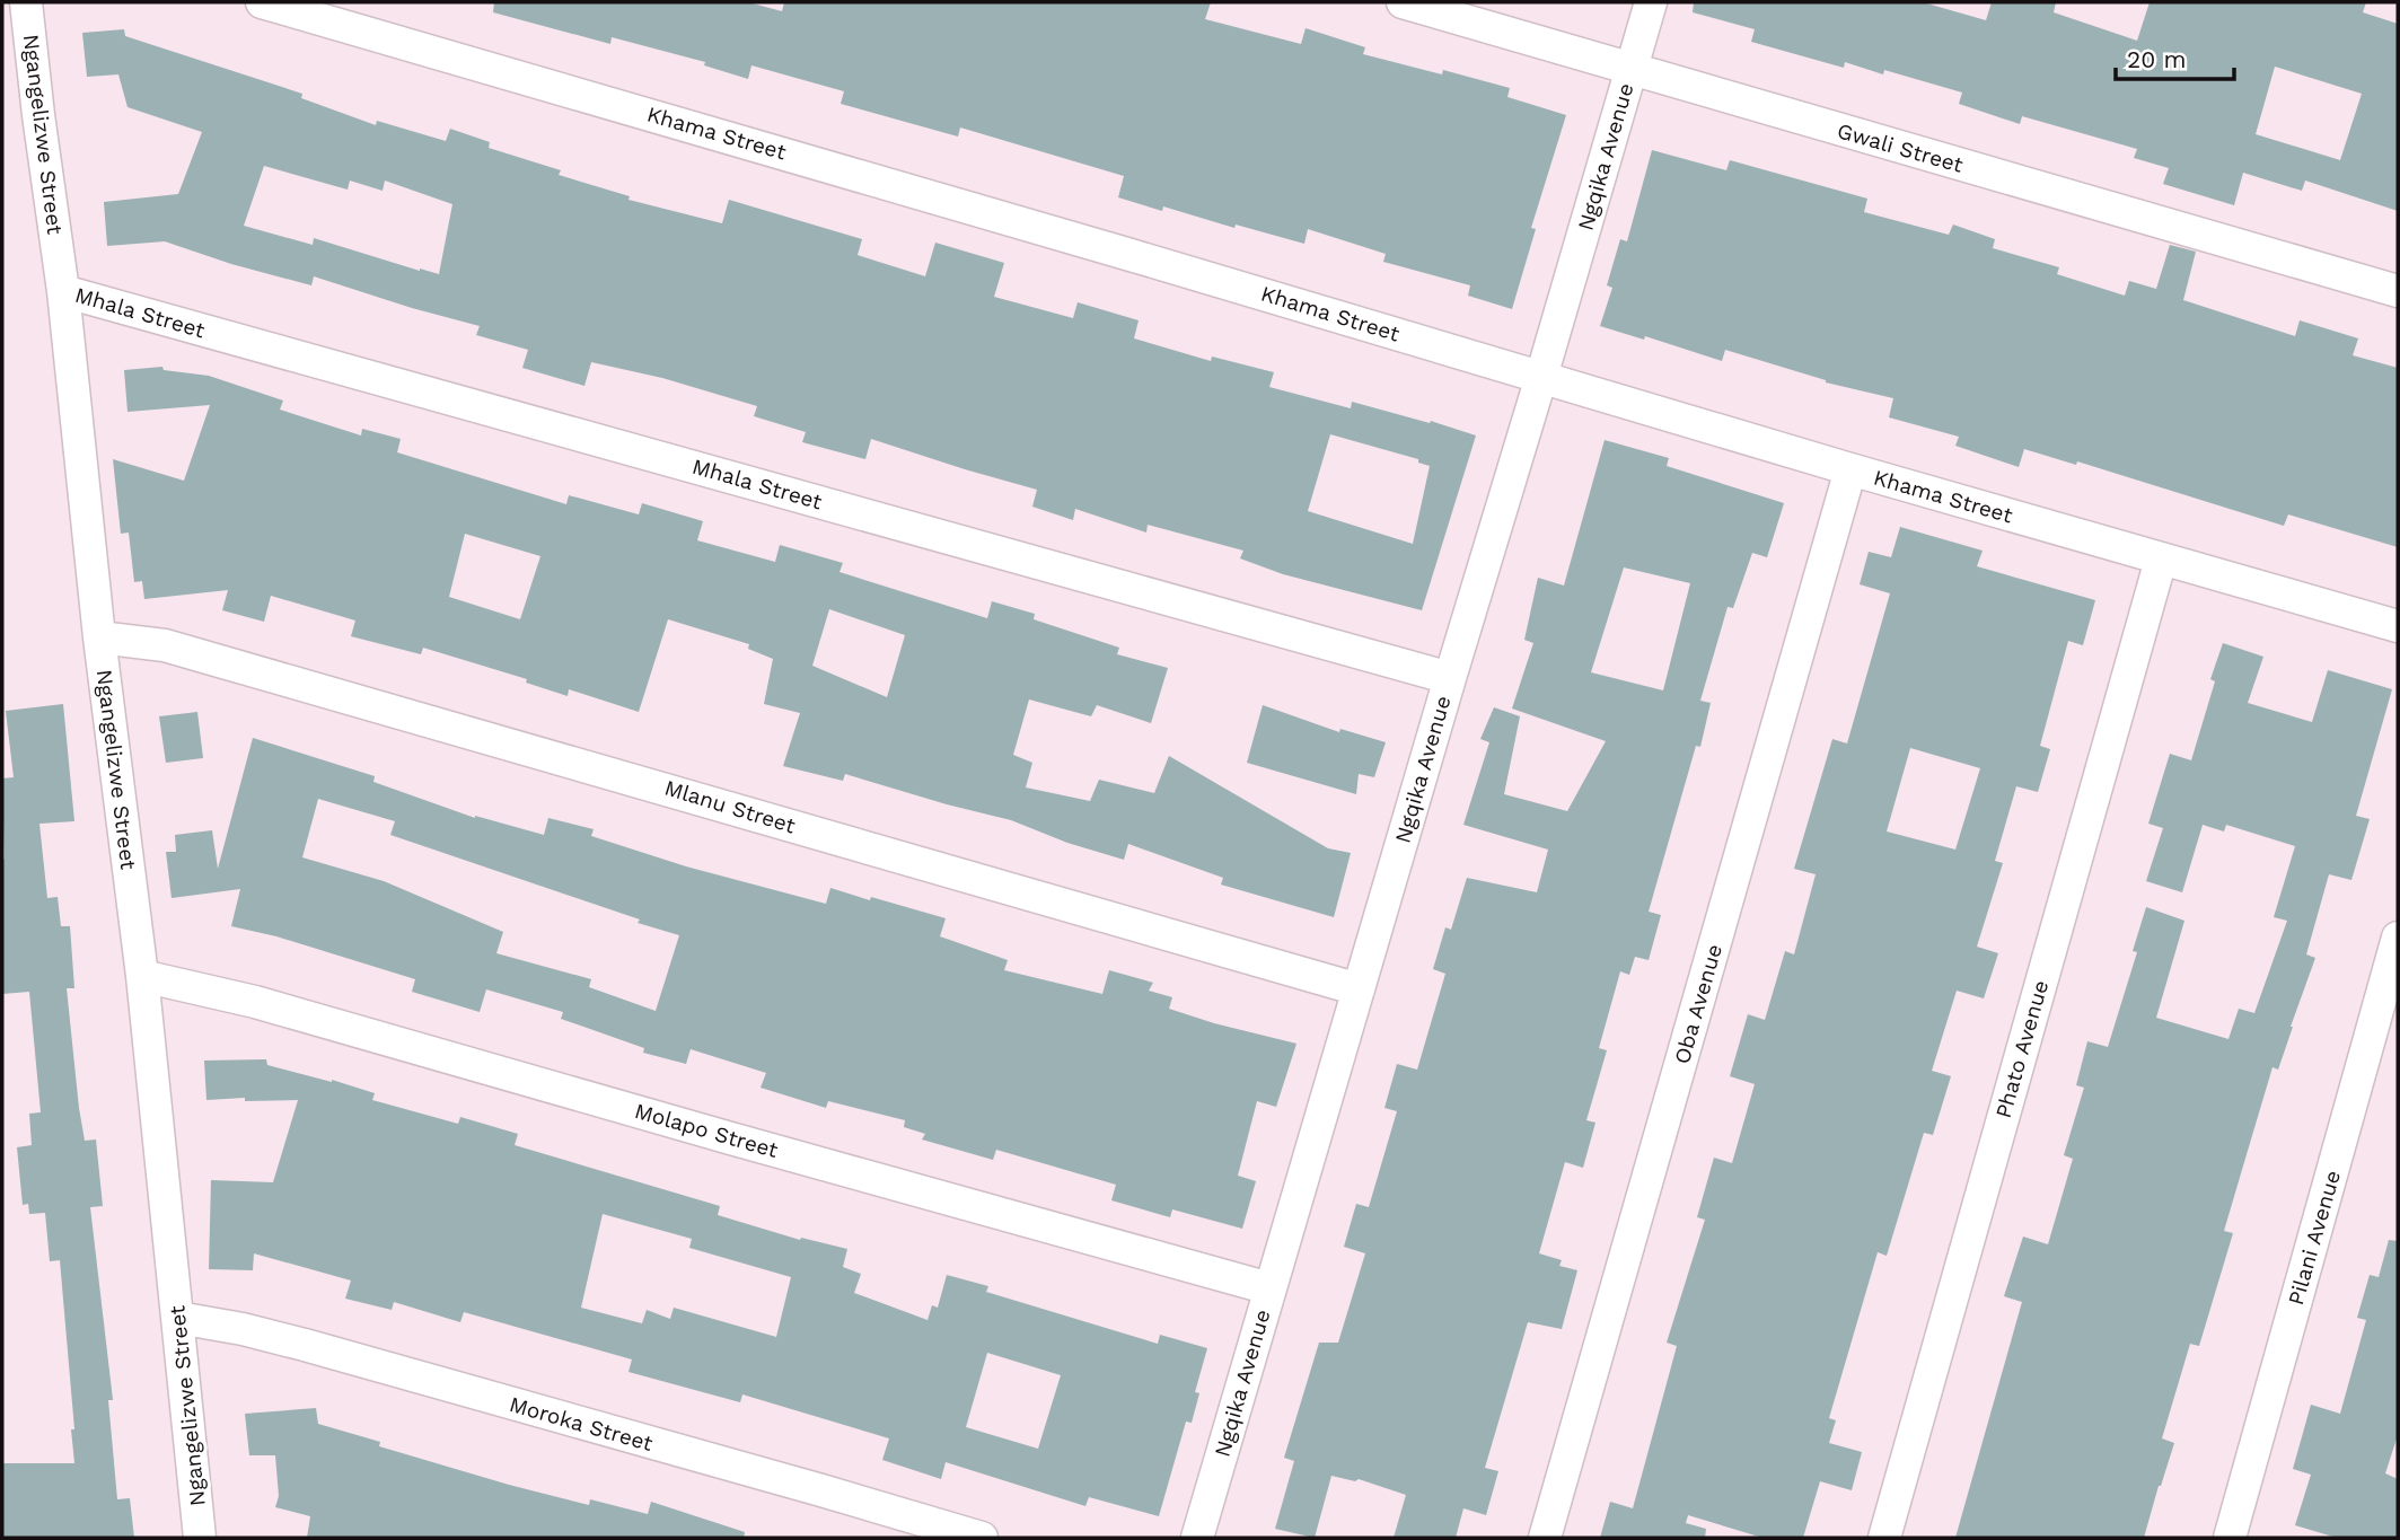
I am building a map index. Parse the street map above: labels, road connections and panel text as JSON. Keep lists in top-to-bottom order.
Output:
{
  "streets": {
    "street": [
      "Khama Street",
      "Ngangelizwe Street",
      "Gwali Street",
      "Ngqika Avenue",
      "Mhala Street",
      "Mlanu Street",
      "Oba Avenue",
      "Phato Avenue",
      "Molapo Street",
      "Pilani Avenue",
      "Moroka Street"
    ]
  },
  "crossings": [
    ["Khama Street", "Ngqika Avenue"],
    ["Khama Street", "Oba Avenue"],
    ["Khama Street", "Phato Avenue"],
    ["Ngangelizwe Street", "Mhala Street"],
    ["Ngangelizwe Street", "Mlanu Street"],
    ["Ngangelizwe Street", "Molapo Street"],
    ["Ngangelizwe Street", "Moroka Street"],
    ["Gwali Street", "Ngqika Avenue"],
    ["Ngqika Avenue", "Mhala Street"],
    ["Ngqika Avenue", "Mlanu Street"],
    ["Ngqika Avenue", "Molapo Street"]
  ],
  "scale_bar": "20 m"
}
